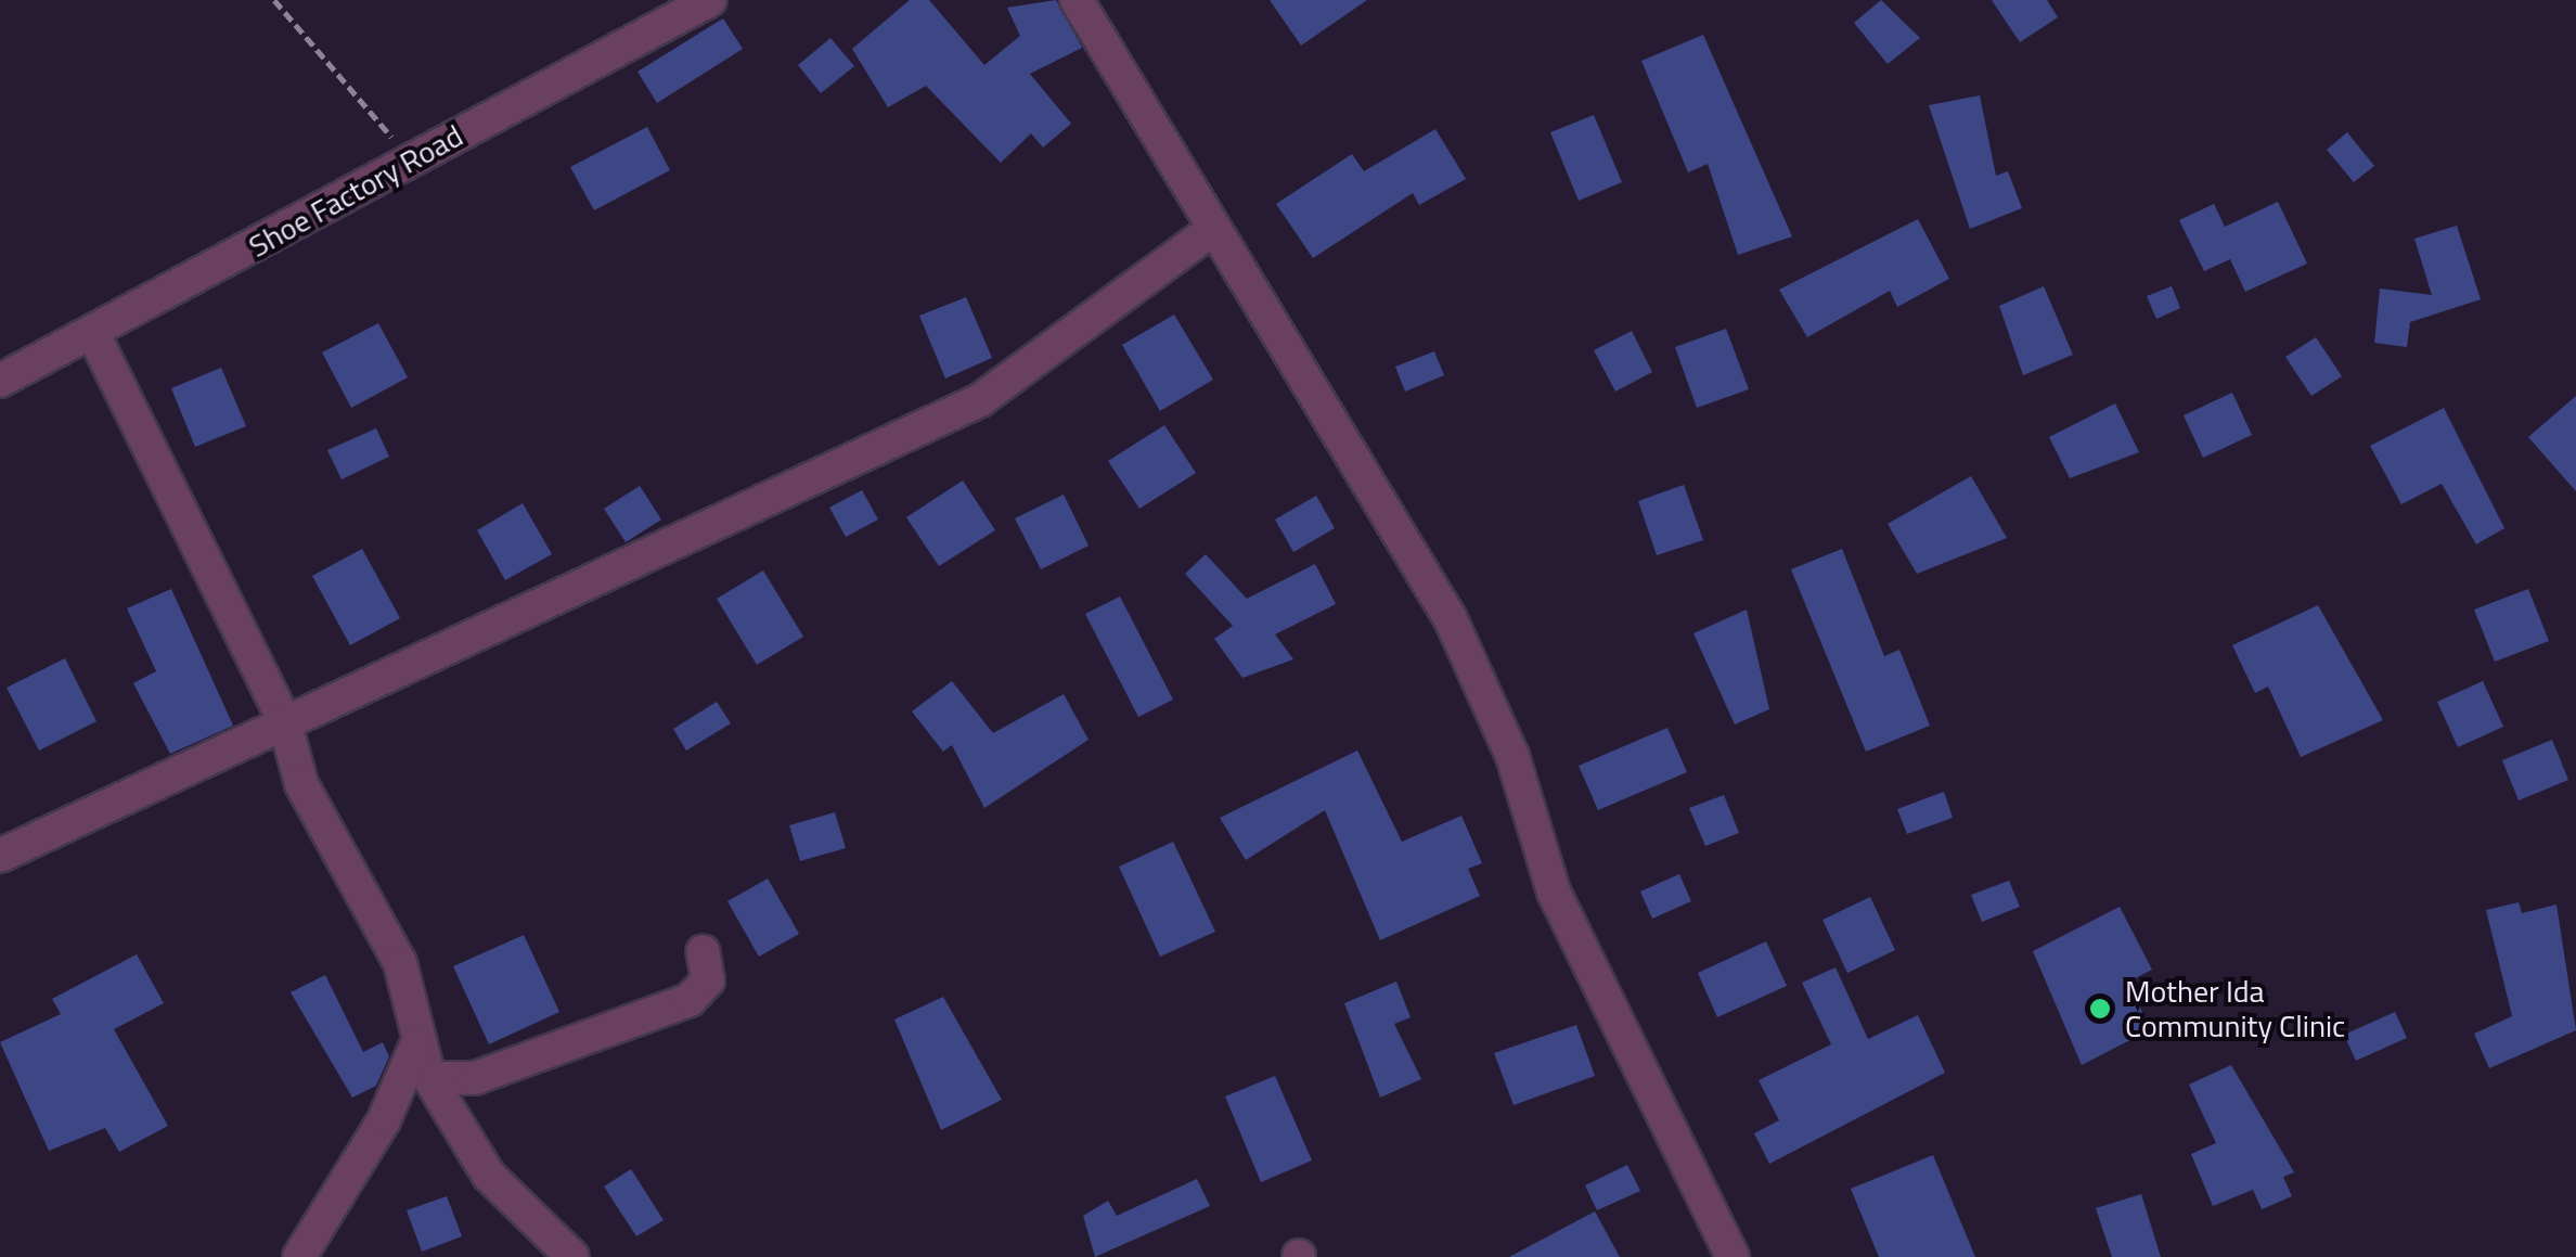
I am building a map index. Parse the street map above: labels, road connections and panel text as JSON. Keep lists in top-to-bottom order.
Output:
{
  "streets": {
    "street": ["Shoe Factory Road"]
  },
  "places": ["Mother Ida Community Clinic"]
}
